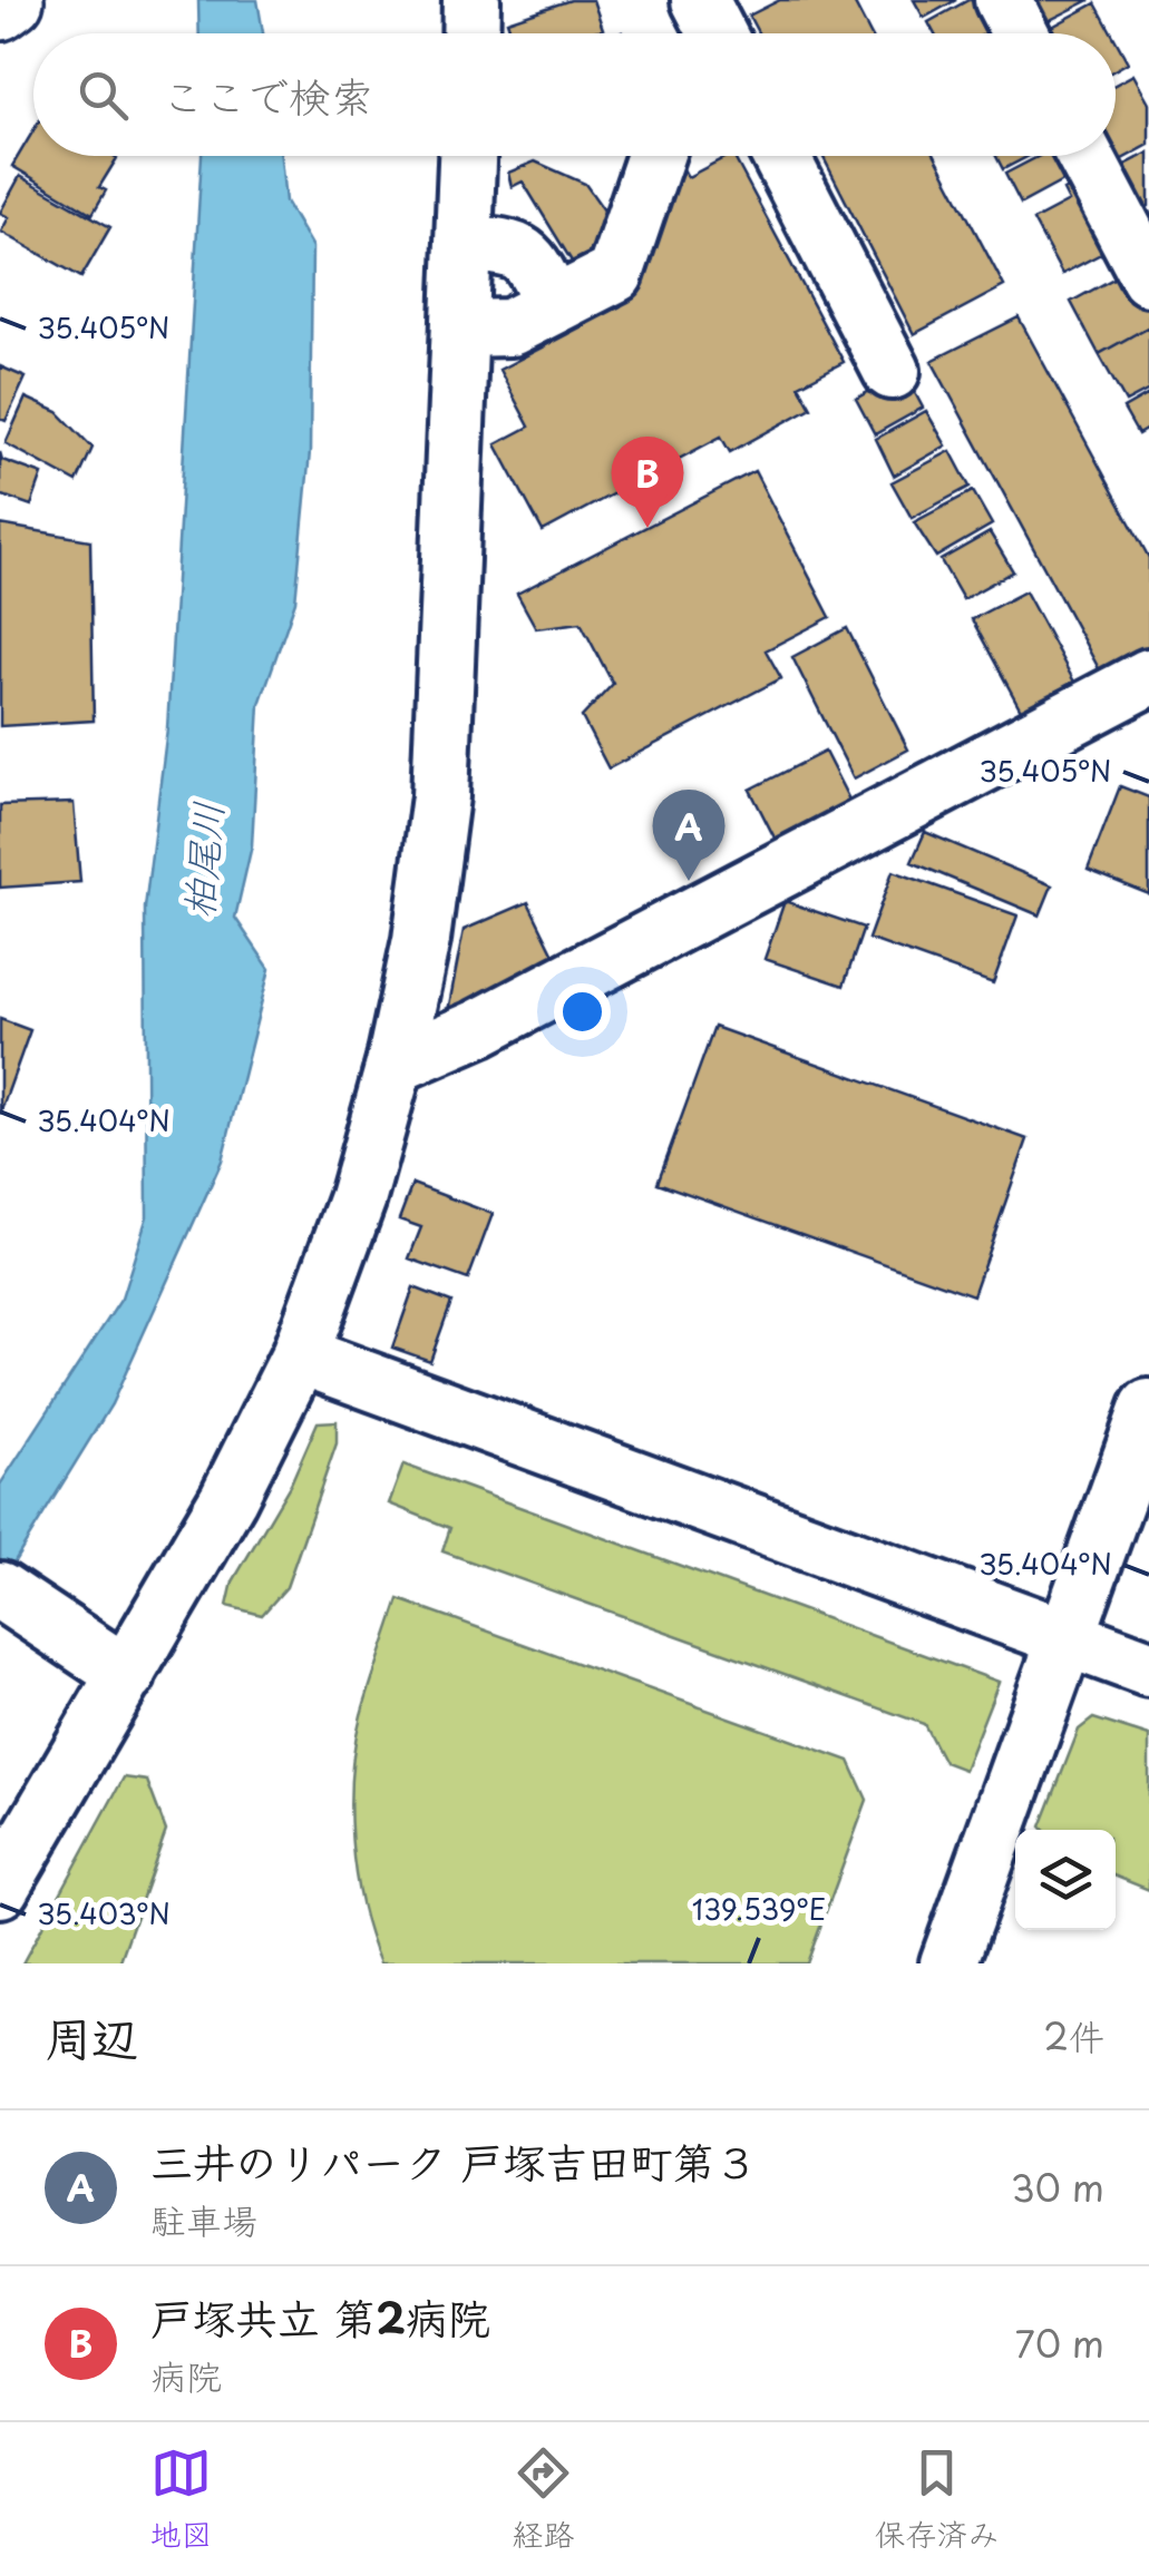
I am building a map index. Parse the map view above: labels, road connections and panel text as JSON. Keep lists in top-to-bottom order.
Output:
{
  "water": ["柏尾川"],
  "page": {
    "search": "ここで検索",
    "pins": ["B", "A"],
    "heading": ["周辺", "2件"],
    "list": [
      {
        "mark": "A",
        "name": "三井のリパーク 戸塚吉田町第３",
        "note": "駐車場",
        "value": "30 m"
      },
      {
        "mark": "B",
        "name": "戸塚共立 第2病院",
        "note": "病院",
        "value": "70 m"
      }
    ],
    "nav": ["地図", "経路", "保存済み"]
  },
  "coordinates": [
    "35.405°N",
    "35.404°N",
    "139.539°E",
    "35.403°N"
  ]
}
